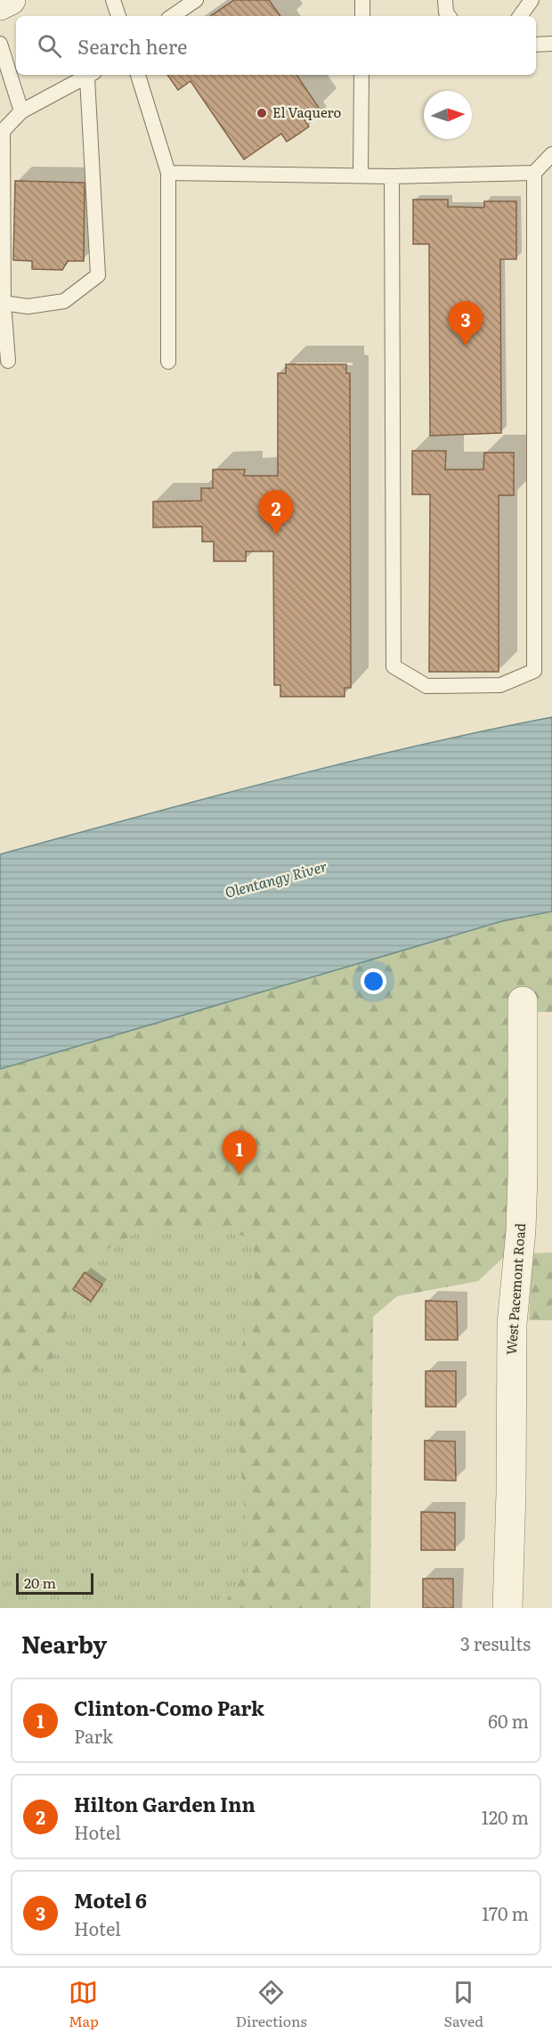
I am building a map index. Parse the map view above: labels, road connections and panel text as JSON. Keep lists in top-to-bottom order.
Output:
{
  "streets": {
    "street": ["West Pacemont Road"]
  },
  "water": ["Olentangy River"],
  "places": ["El Vaquero"],
  "scale_bar": "20 m",
  "north": "right",
  "page": {
    "search": "Search here",
    "pins": ["3", "2", "1"],
    "scale": "20 m",
    "heading": ["Nearby", "3 results"],
    "list": [
      {
        "mark": "1",
        "name": "Clinton-Como Park",
        "note": "Park",
        "value": "60 m"
      },
      {
        "mark": "2",
        "name": "Hilton Garden Inn",
        "note": "Hotel",
        "value": "120 m"
      },
      {
        "mark": "3",
        "name": "Motel 6",
        "note": "Hotel",
        "value": "170 m"
      }
    ],
    "nav": ["Map", "Directions", "Saved"]
  }
}
